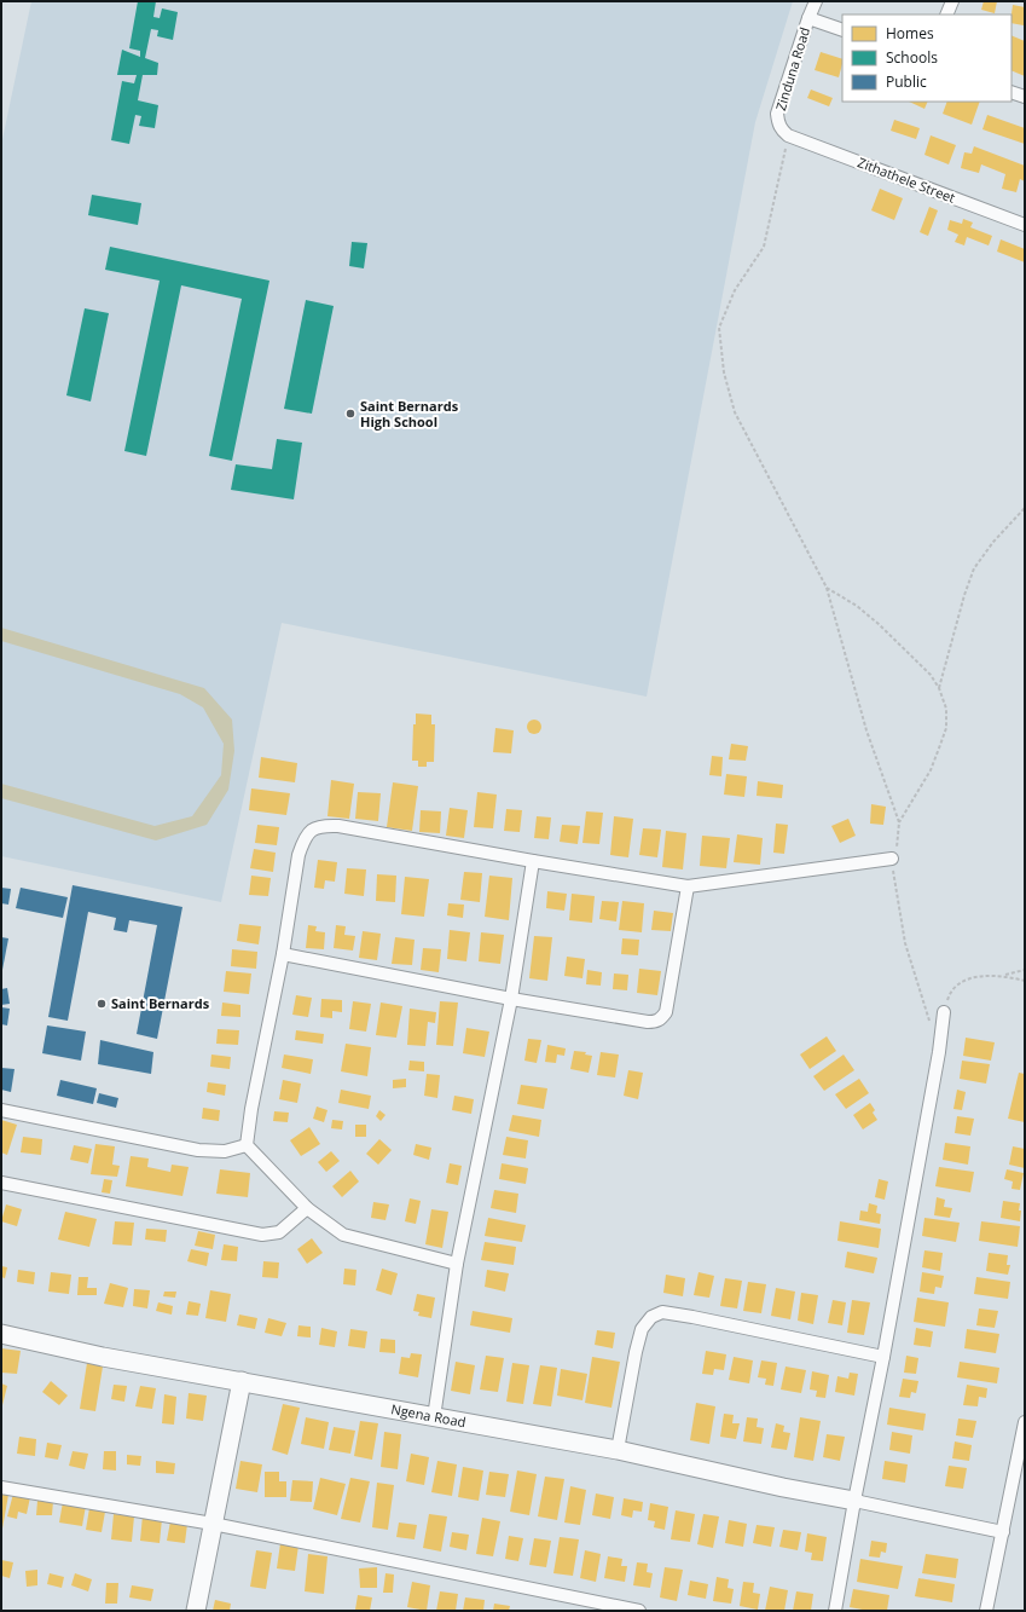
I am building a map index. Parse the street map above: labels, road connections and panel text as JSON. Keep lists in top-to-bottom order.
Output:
{
  "streets": {
    "street": ["Zinduna Road", "Zithathele Street", "Ngena Road"]
  },
  "crossings": [
    ["Zinduna Road", "Zithathele Street"]
  ],
  "places": ["Saint Bernards High School", "Saint Bernards"],
  "legend": ["Homes", "Schools", "Public"]
}
